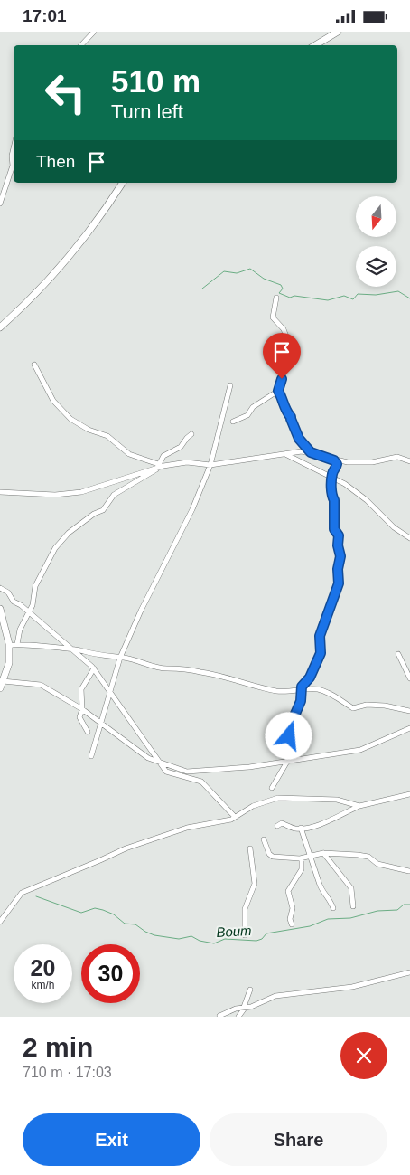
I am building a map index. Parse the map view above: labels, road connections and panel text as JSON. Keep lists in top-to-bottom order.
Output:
{
  "water": ["Boum"],
  "north": "bottom",
  "page": {
    "status": "17:01",
    "turn": ["510 m", "Turn left"],
    "then": "Then",
    "speed": "20 km/h",
    "limit": "30",
    "heading": ["2 min", "710 m · 17:03"],
    "buttons": ["Exit", "Share"]
  }
}
